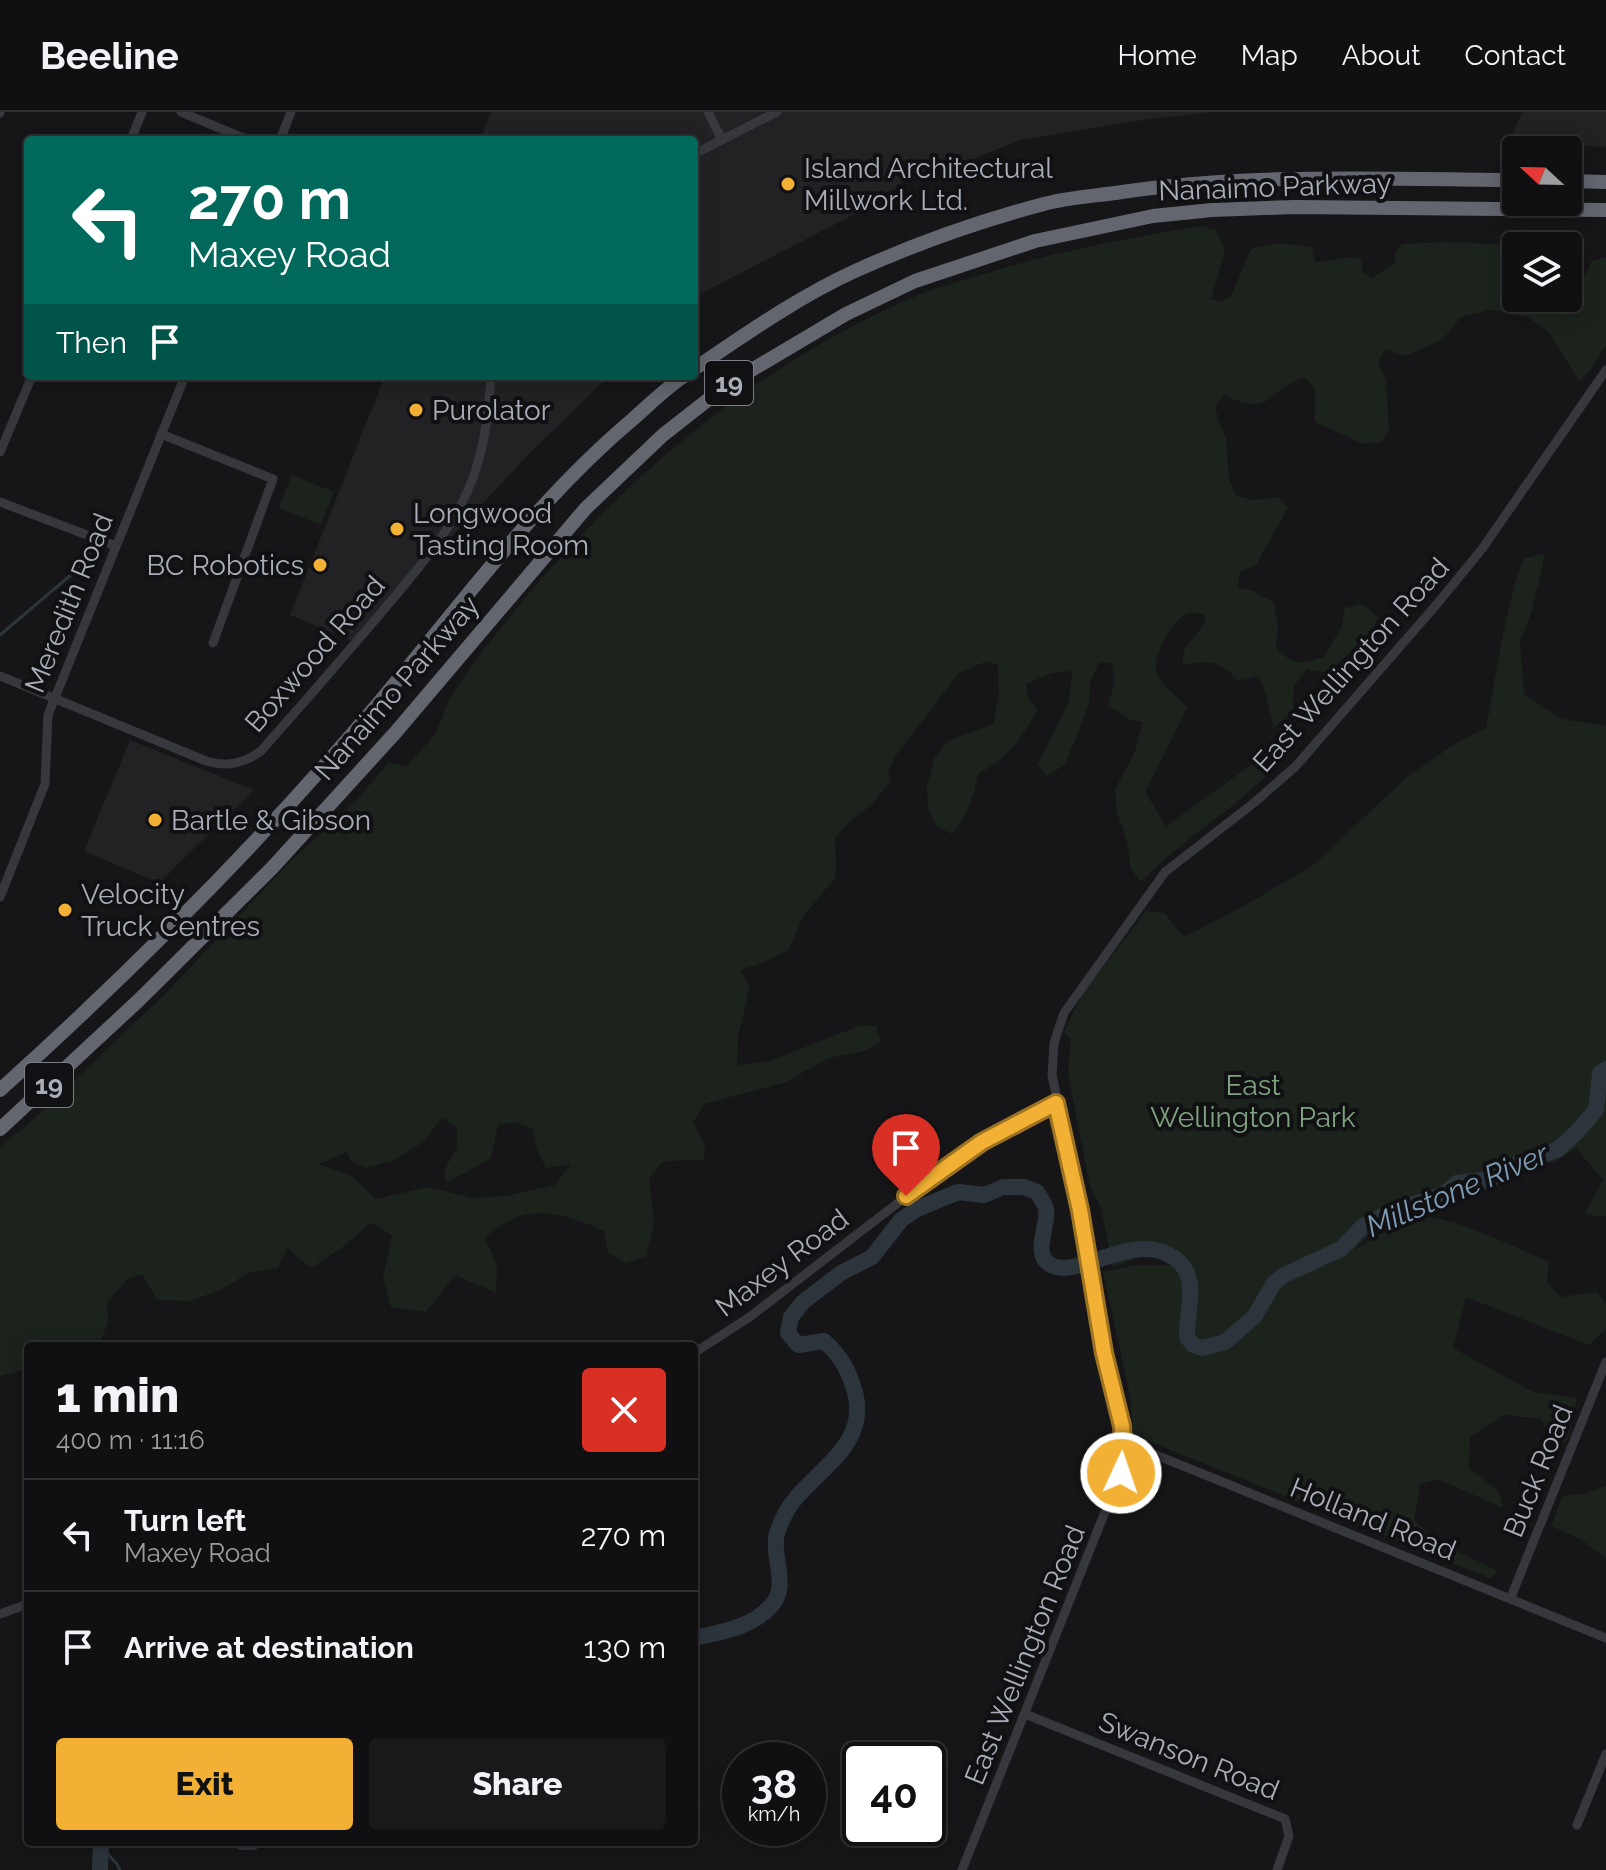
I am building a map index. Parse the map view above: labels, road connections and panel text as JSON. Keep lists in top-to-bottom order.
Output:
{
  "streets": {
    "highway": ["Nanaimo Parkway", "19"],
    "street": [
      "Meredith Road",
      "Boxwood Road",
      "East Wellington Road",
      "Maxey Road",
      "Buck Road",
      "Holland Road",
      "Swanson Road"
    ]
  },
  "crossings": [
    ["Meredith Road", "Boxwood Road"],
    ["East Wellington Road", "Maxey Road"],
    ["East Wellington Road", "Holland Road"],
    ["East Wellington Road", "Swanson Road"],
    ["Buck Road", "Holland Road"]
  ],
  "water": ["Millstone River"],
  "parks": ["East Wellington Park"],
  "places": [
    "Island Architectural Millwork Ltd.",
    "Purolator",
    "Longwood Tasting Room",
    "BC Robotics",
    "Bartle & Gibson",
    "Velocity Truck Centres"
  ],
  "north": "left",
  "page": {
    "header": "Beeline",
    "nav": [
      "Home",
      "Map",
      "About",
      "Contact"
    ],
    "turn": ["270 m", "Maxey Road"],
    "then": "Then",
    "heading": ["1 min", "400 m · 11:16"],
    "list": [
      {
        "name": "Turn left",
        "note": "Maxey Road",
        "value": "270 m"
      },
      {
        "name": "Arrive at destination",
        "value": "130 m"
      }
    ],
    "buttons": ["Exit", "Share"],
    "speed": "38 km/h",
    "limit": "40"
  }
}
